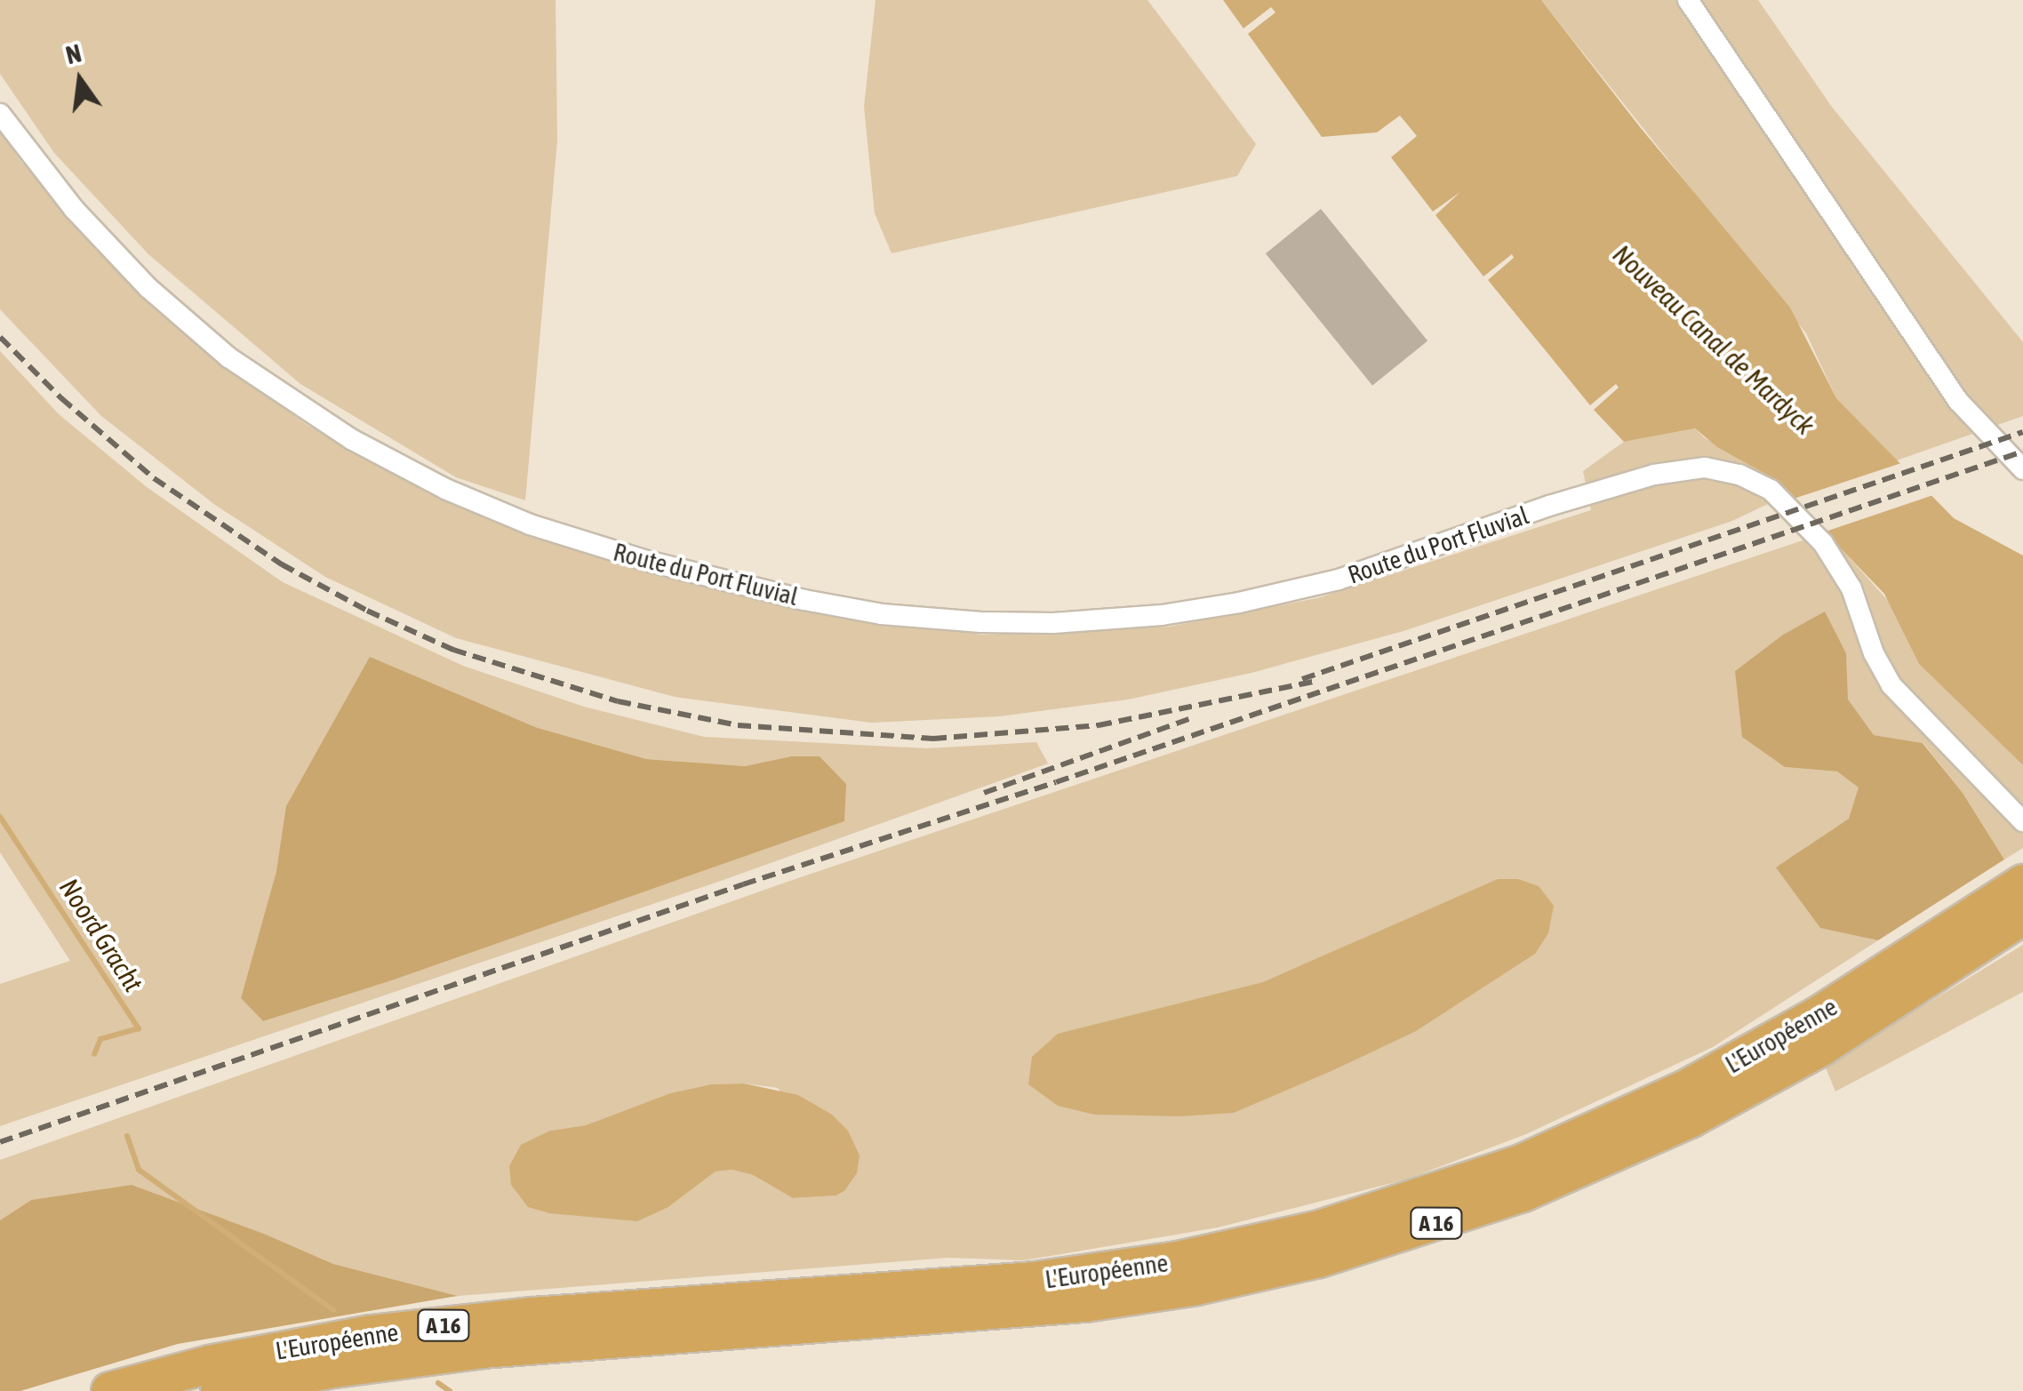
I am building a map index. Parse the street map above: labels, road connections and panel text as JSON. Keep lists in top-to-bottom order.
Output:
{
  "streets": {
    "highway": ["L'Européenne", "A 16"],
    "street": ["Route du Port Fluvial"]
  },
  "water": ["Nouveau Canal de Mardyck", "Noord Gracht"],
  "north": "top"
}
